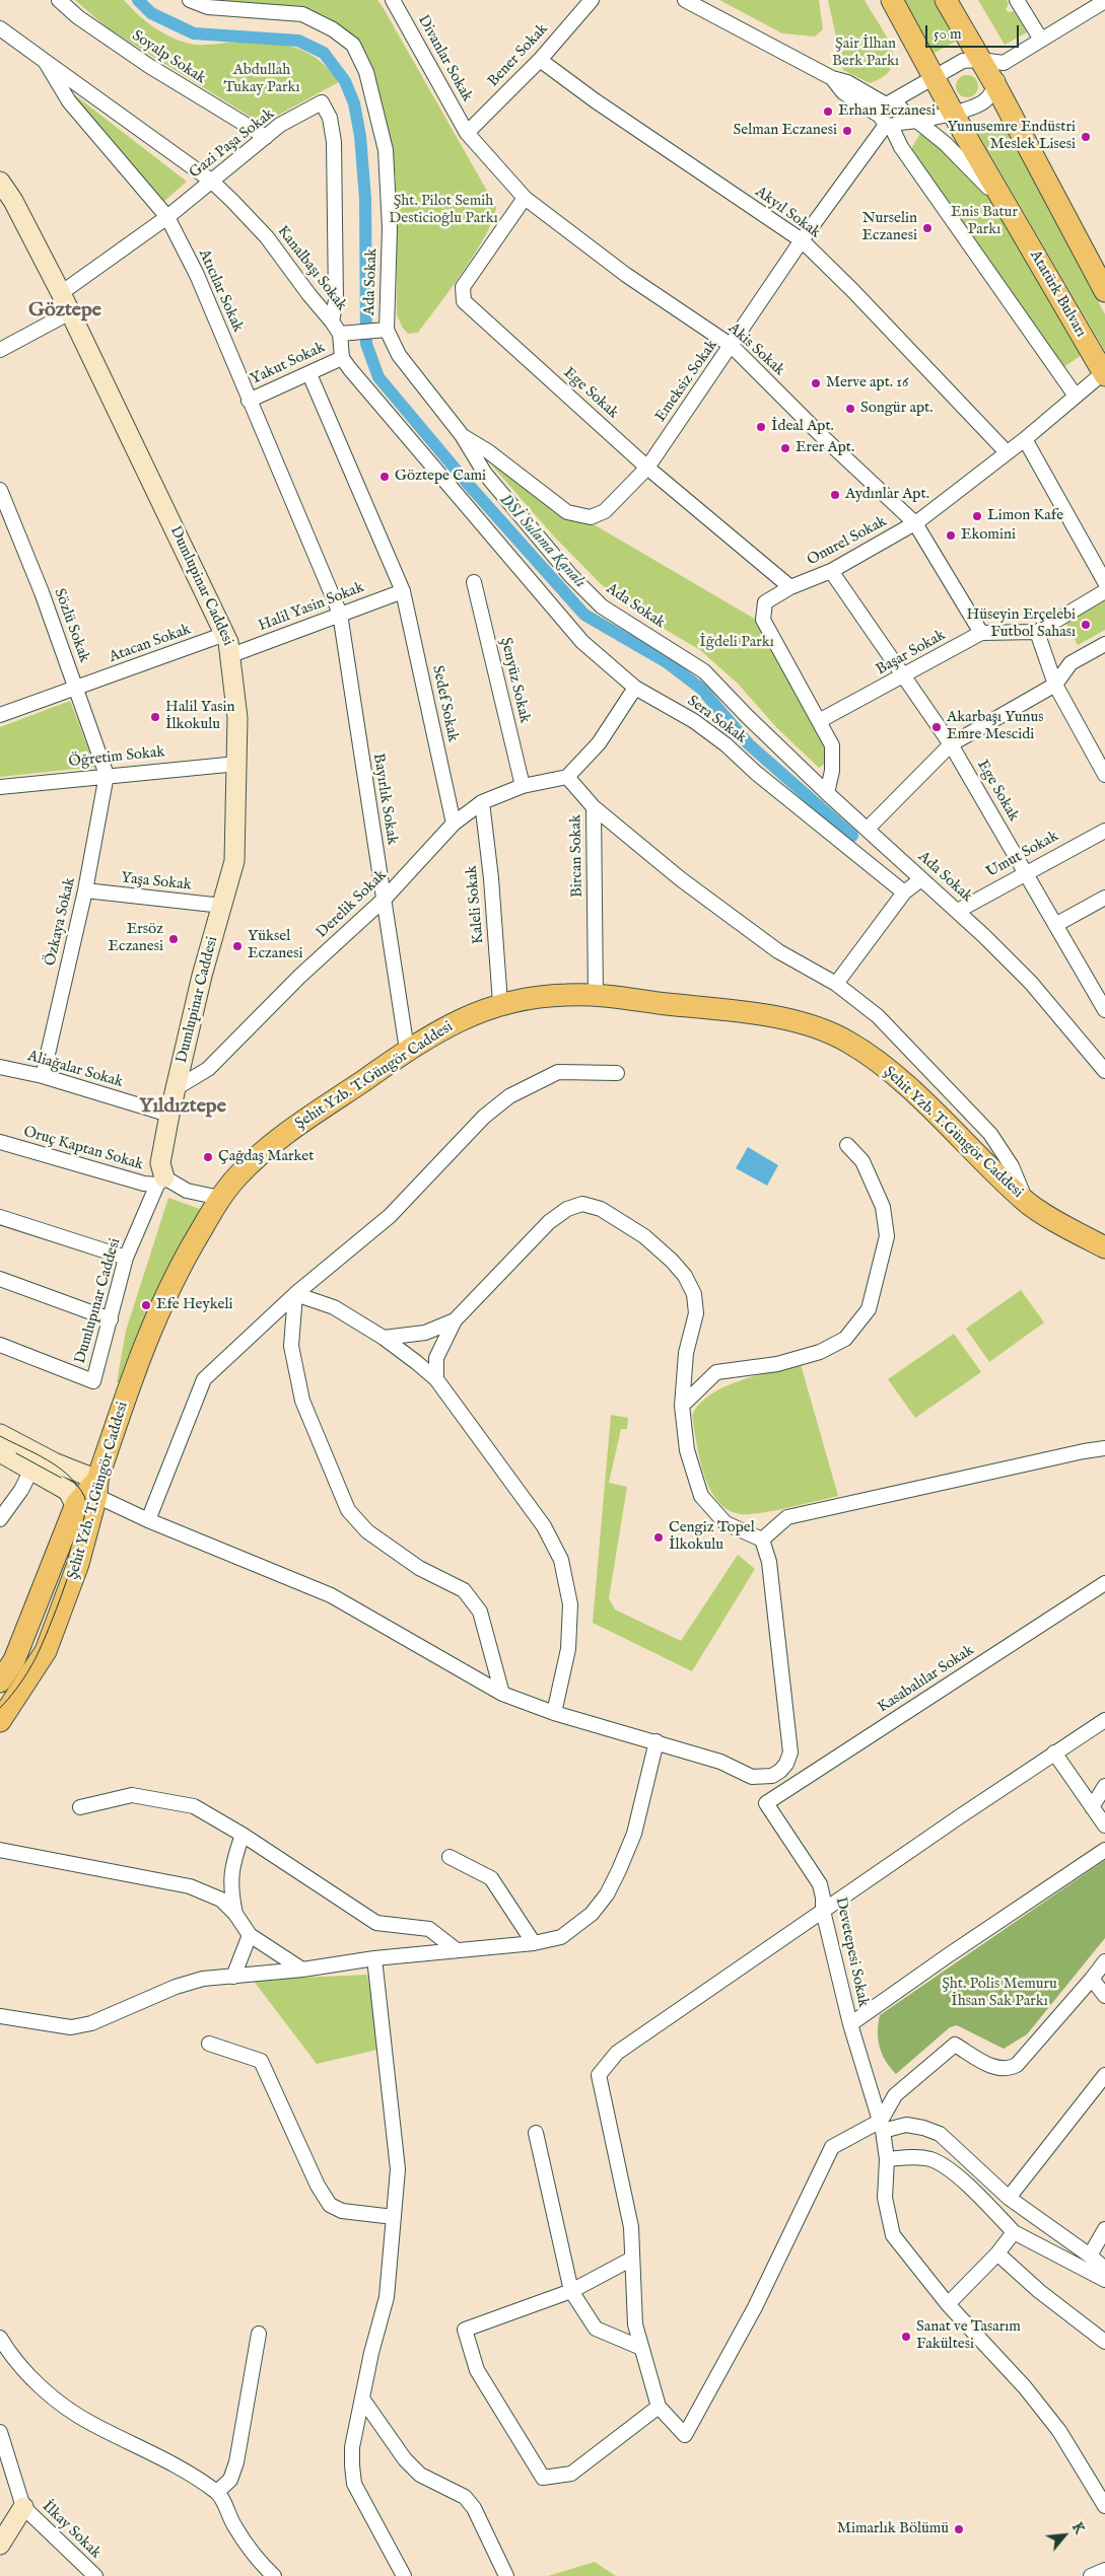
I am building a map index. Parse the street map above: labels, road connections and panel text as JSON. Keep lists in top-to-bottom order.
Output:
{
  "streets": {
    "main road": ["Atatürk Bulvarı", "Dumlupinar Caddesi", "Şehit Yzb. T.Güngör Caddesi"],
    "street": [
      "Bener Sokak",
      "Soyalp Sokak",
      "Divanlar Sokak",
      "Gazi Paşa Sokak",
      "Akyıl Sokak",
      "Kanalbaşı Sokak",
      "Ada Sokak",
      "Atıcılar Sokak",
      "Akis Sokak",
      "Yakut Sokak",
      "Emeksiz Sokak",
      "Ege Sokak",
      "Onurel Sokak",
      "Halil Yasin Sokak",
      "Sözlü Sokak",
      "Atacan Sokak",
      "Başar Sokak",
      "Şenyüz Sokak",
      "Sedef Sokak",
      "Sera Sokak",
      "Öğretim Sokak",
      "Bayırlık Sokak",
      "Umut Sokak",
      "Bircan Sokak",
      "Yaşa Sokak",
      "Derelik Sokak",
      "Kaleli Sokak",
      "Özkaya Sokak",
      "Aliağalar Sokak",
      "Oruç Kaptan Sokak",
      "Dumlupınar Caddesi",
      "Kasabalılar Sokak",
      "Devetepesi Sokak",
      "İlkay Sokak"
    ]
  },
  "crossings": [
    ["Bener Sokak", "Divanlar Sokak"],
    ["Bener Sokak", "Akyıl Sokak"],
    ["Bener Sokak", "Akis Sokak"],
    ["Soyalp Sokak", "Gazi Paşa Sokak"],
    ["Divanlar Sokak", "Akis Sokak"],
    ["Gazi Paşa Sokak", "Kanalbaşı Sokak"],
    ["Gazi Paşa Sokak", "Atıcılar Sokak"],
    ["Gazi Paşa Sokak", "Dumlupinar Caddesi"],
    ["Akyıl Sokak", "Emeksiz Sokak"],
    ["Akyıl Sokak", "Onurel Sokak"],
    ["Kanalbaşı Sokak", "Atıcılar Sokak"],
    ["Kanalbaşı Sokak", "Yakut Sokak"],
    ["Kanalbaşı Sokak", "Sera Sokak"],
    ["Ada Sokak", "Emeksiz Sokak"],
    ["Ada Sokak", "Onurel Sokak"],
    ["Ada Sokak", "Umut Sokak"],
    ["Atıcılar Sokak", "Yakut Sokak"],
    ["Atıcılar Sokak", "Halil Yasin Sokak"],
    ["Atıcılar Sokak", "Bayırlık Sokak"],
    ["Atatürk Bulvarı", "Onurel Sokak"],
    ["Akis Sokak", "Emeksiz Sokak"],
    ["Akis Sokak", "Ege Sokak"],
    ["Akis Sokak", "Onurel Sokak"],
    ["Akis Sokak", "Başar Sokak"],
    ["Yakut Sokak", "Sedef Sokak"],
    ["Yakut Sokak", "Sera Sokak"],
    ["Emeksiz Sokak", "Ege Sokak"],
    ["Ege Sokak", "Onurel Sokak"],
    ["Ege Sokak", "Başar Sokak"],
    ["Ege Sokak", "Umut Sokak"],
    ["Onurel Sokak", "Başar Sokak"],
    ["Dumlupinar Caddesi", "Halil Yasin Sokak"],
    ["Dumlupinar Caddesi", "Atacan Sokak"],
    ["Dumlupinar Caddesi", "Öğretim Sokak"],
    ["Dumlupinar Caddesi", "Yaşa Sokak"],
    ["Dumlupinar Caddesi", "Derelik Sokak"],
    ["Dumlupinar Caddesi", "Aliağalar Sokak"],
    ["Dumlupinar Caddesi", "Oruç Kaptan Sokak"],
    ["Dumlupinar Caddesi", "Dumlupınar Caddesi"],
    ["Halil Yasin Sokak", "Sedef Sokak"],
    ["Halil Yasin Sokak", "Bayırlık Sokak"],
    ["Sözlü Sokak", "Atacan Sokak"],
    ["Sözlü Sokak", "Öğretim Sokak"],
    ["Sözlü Sokak", "Özkaya Sokak"],
    ["Şenyüz Sokak", "Derelik Sokak"],
    ["Sedef Sokak", "Derelik Sokak"],
    ["Öğretim Sokak", "Özkaya Sokak"],
    ["Bayırlık Sokak", "Derelik Sokak"],
    ["Bayırlık Sokak", "Şehit Yzb. T.Güngör Caddesi"],
    ["Bircan Sokak", "Derelik Sokak"],
    ["Bircan Sokak", "Şehit Yzb. T.Güngör Caddesi"],
    ["Yaşa Sokak", "Özkaya Sokak"],
    ["Derelik Sokak", "Kaleli Sokak"],
    ["Kaleli Sokak", "Şehit Yzb. T.Güngör Caddesi"],
    ["Özkaya Sokak", "Aliağalar Sokak"],
    ["Oruç Kaptan Sokak", "Dumlupınar Caddesi"],
    ["Kasabalılar Sokak", "Devetepesi Sokak"]
  ],
  "districts": ["Göztepe", "Yıldıztepe"],
  "water": ["DSİ Sulama Kanalı"],
  "parks": [
    "Şair İlhan Berk Parkı",
    "Abdullah Tukay Parkı",
    "Şht. Pilot Semih Desticioğlu Parkı",
    "Enis Batur Parkı",
    "İğdeli Parkı",
    "Şht. Polis Memuru İhsan Sak Parkı"
  ],
  "places": [
    "Erhan Eczanesi",
    "Selman Eczanesi",
    "Yunusemre Endüstri Meslek Lisesi",
    "Nurselin Eczanesi",
    "Merve apt. 16",
    "Songür apt.",
    "İdeal Apt.",
    "Erer Apt.",
    "Göztepe Cami",
    "Aydınlar Apt.",
    "Limon Kafe",
    "Ekomini",
    "Hüseyin Erçelebi Futbol Sahası",
    "Halil Yasin İlkokulu",
    "Akarbaşı Yunus Emre Mescidi",
    "Ersöz Eczanesi",
    "Yüksel Eczanesi",
    "Çağdaş Market",
    "Efe Heykeli",
    "Cengiz Topel İlkokulu",
    "Sanat ve Tasarım Fakültesi",
    "Mimarlık Bölümü"
  ],
  "scale_bar": "50 m",
  "north": "top right"
}
